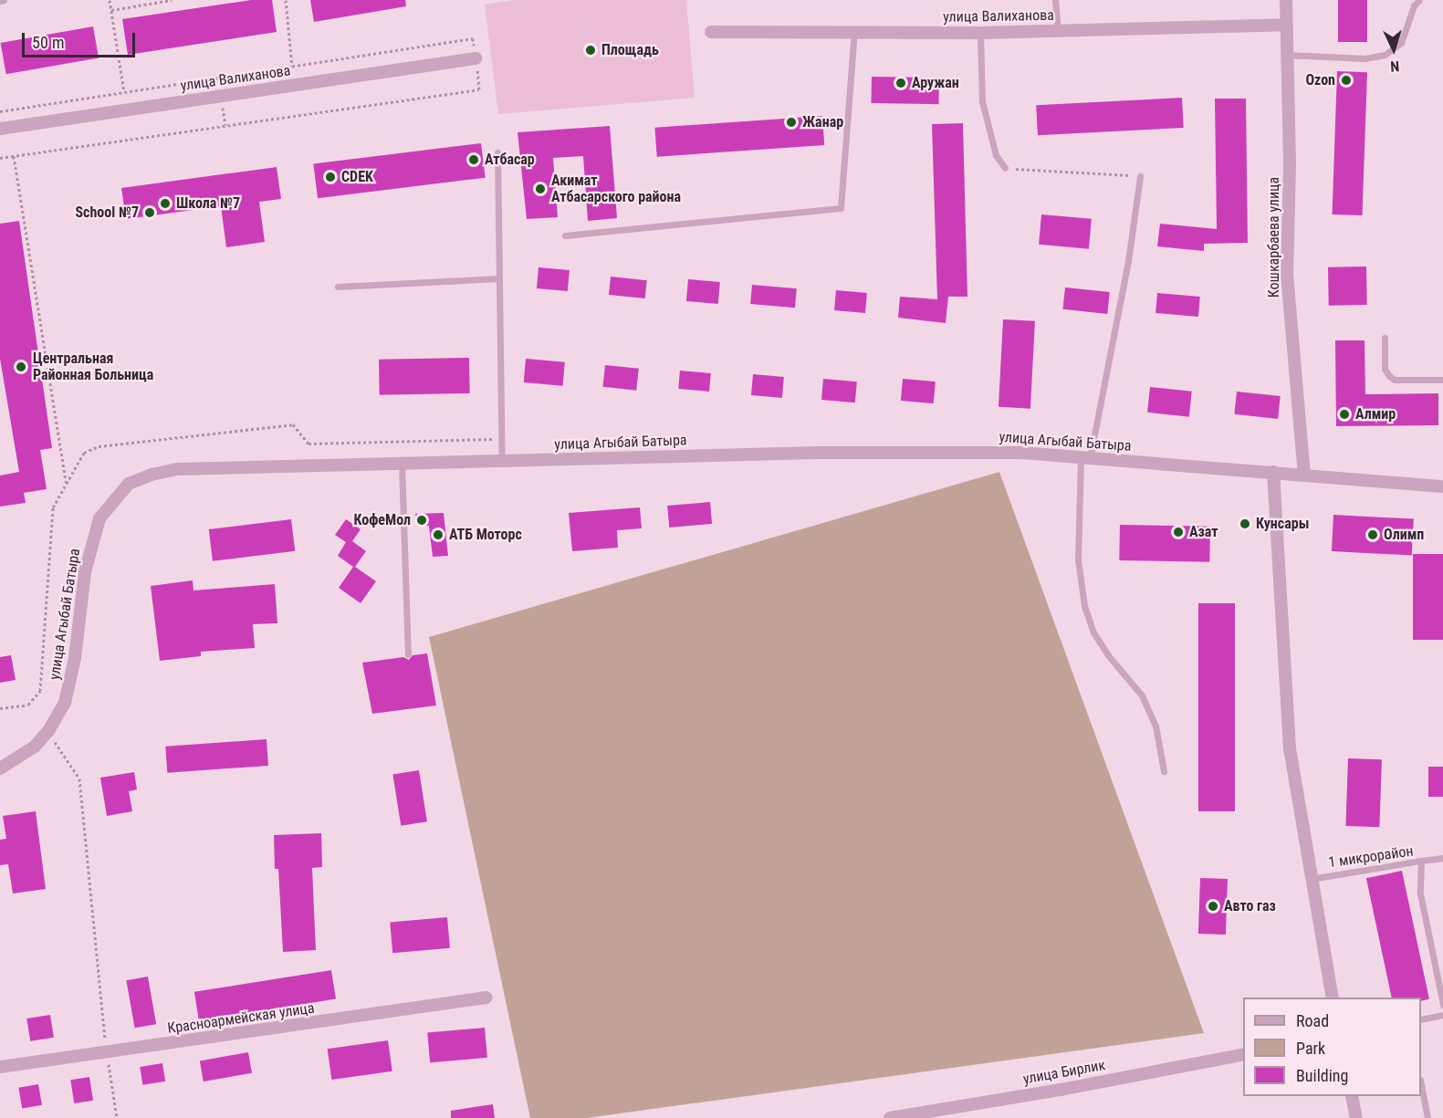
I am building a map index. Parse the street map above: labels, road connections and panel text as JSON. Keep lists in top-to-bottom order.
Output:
{
  "streets": {
    "street": [
      "улица Валиханова",
      "Кошкарбаева улица",
      "улица Агыбай Батыра",
      "Красноармейская улица",
      "улица Бирлик"
    ],
    "lane": ["1 микрорайон"]
  },
  "crossings": [
    ["улица Валиханова", "Кошкарбаева улица"],
    ["Кошкарбаева улица", "улица Агыбай Батыра"]
  ],
  "places": [
    "Площадь",
    "Ozon",
    "Аружан",
    "Жанар",
    "Атбасар",
    "CDEK",
    "Акимат Атбасарского района",
    "Школа №7",
    "School №7",
    "Центральная Районная Больница",
    "Алмир",
    "КофеМол",
    "Кунсары",
    "Азат",
    "АТБ Моторс",
    "Олимп",
    "Авто газ"
  ],
  "legend": ["Road", "Park", "Building"],
  "scale_bar": "50 m",
  "north": "bottom"
}
